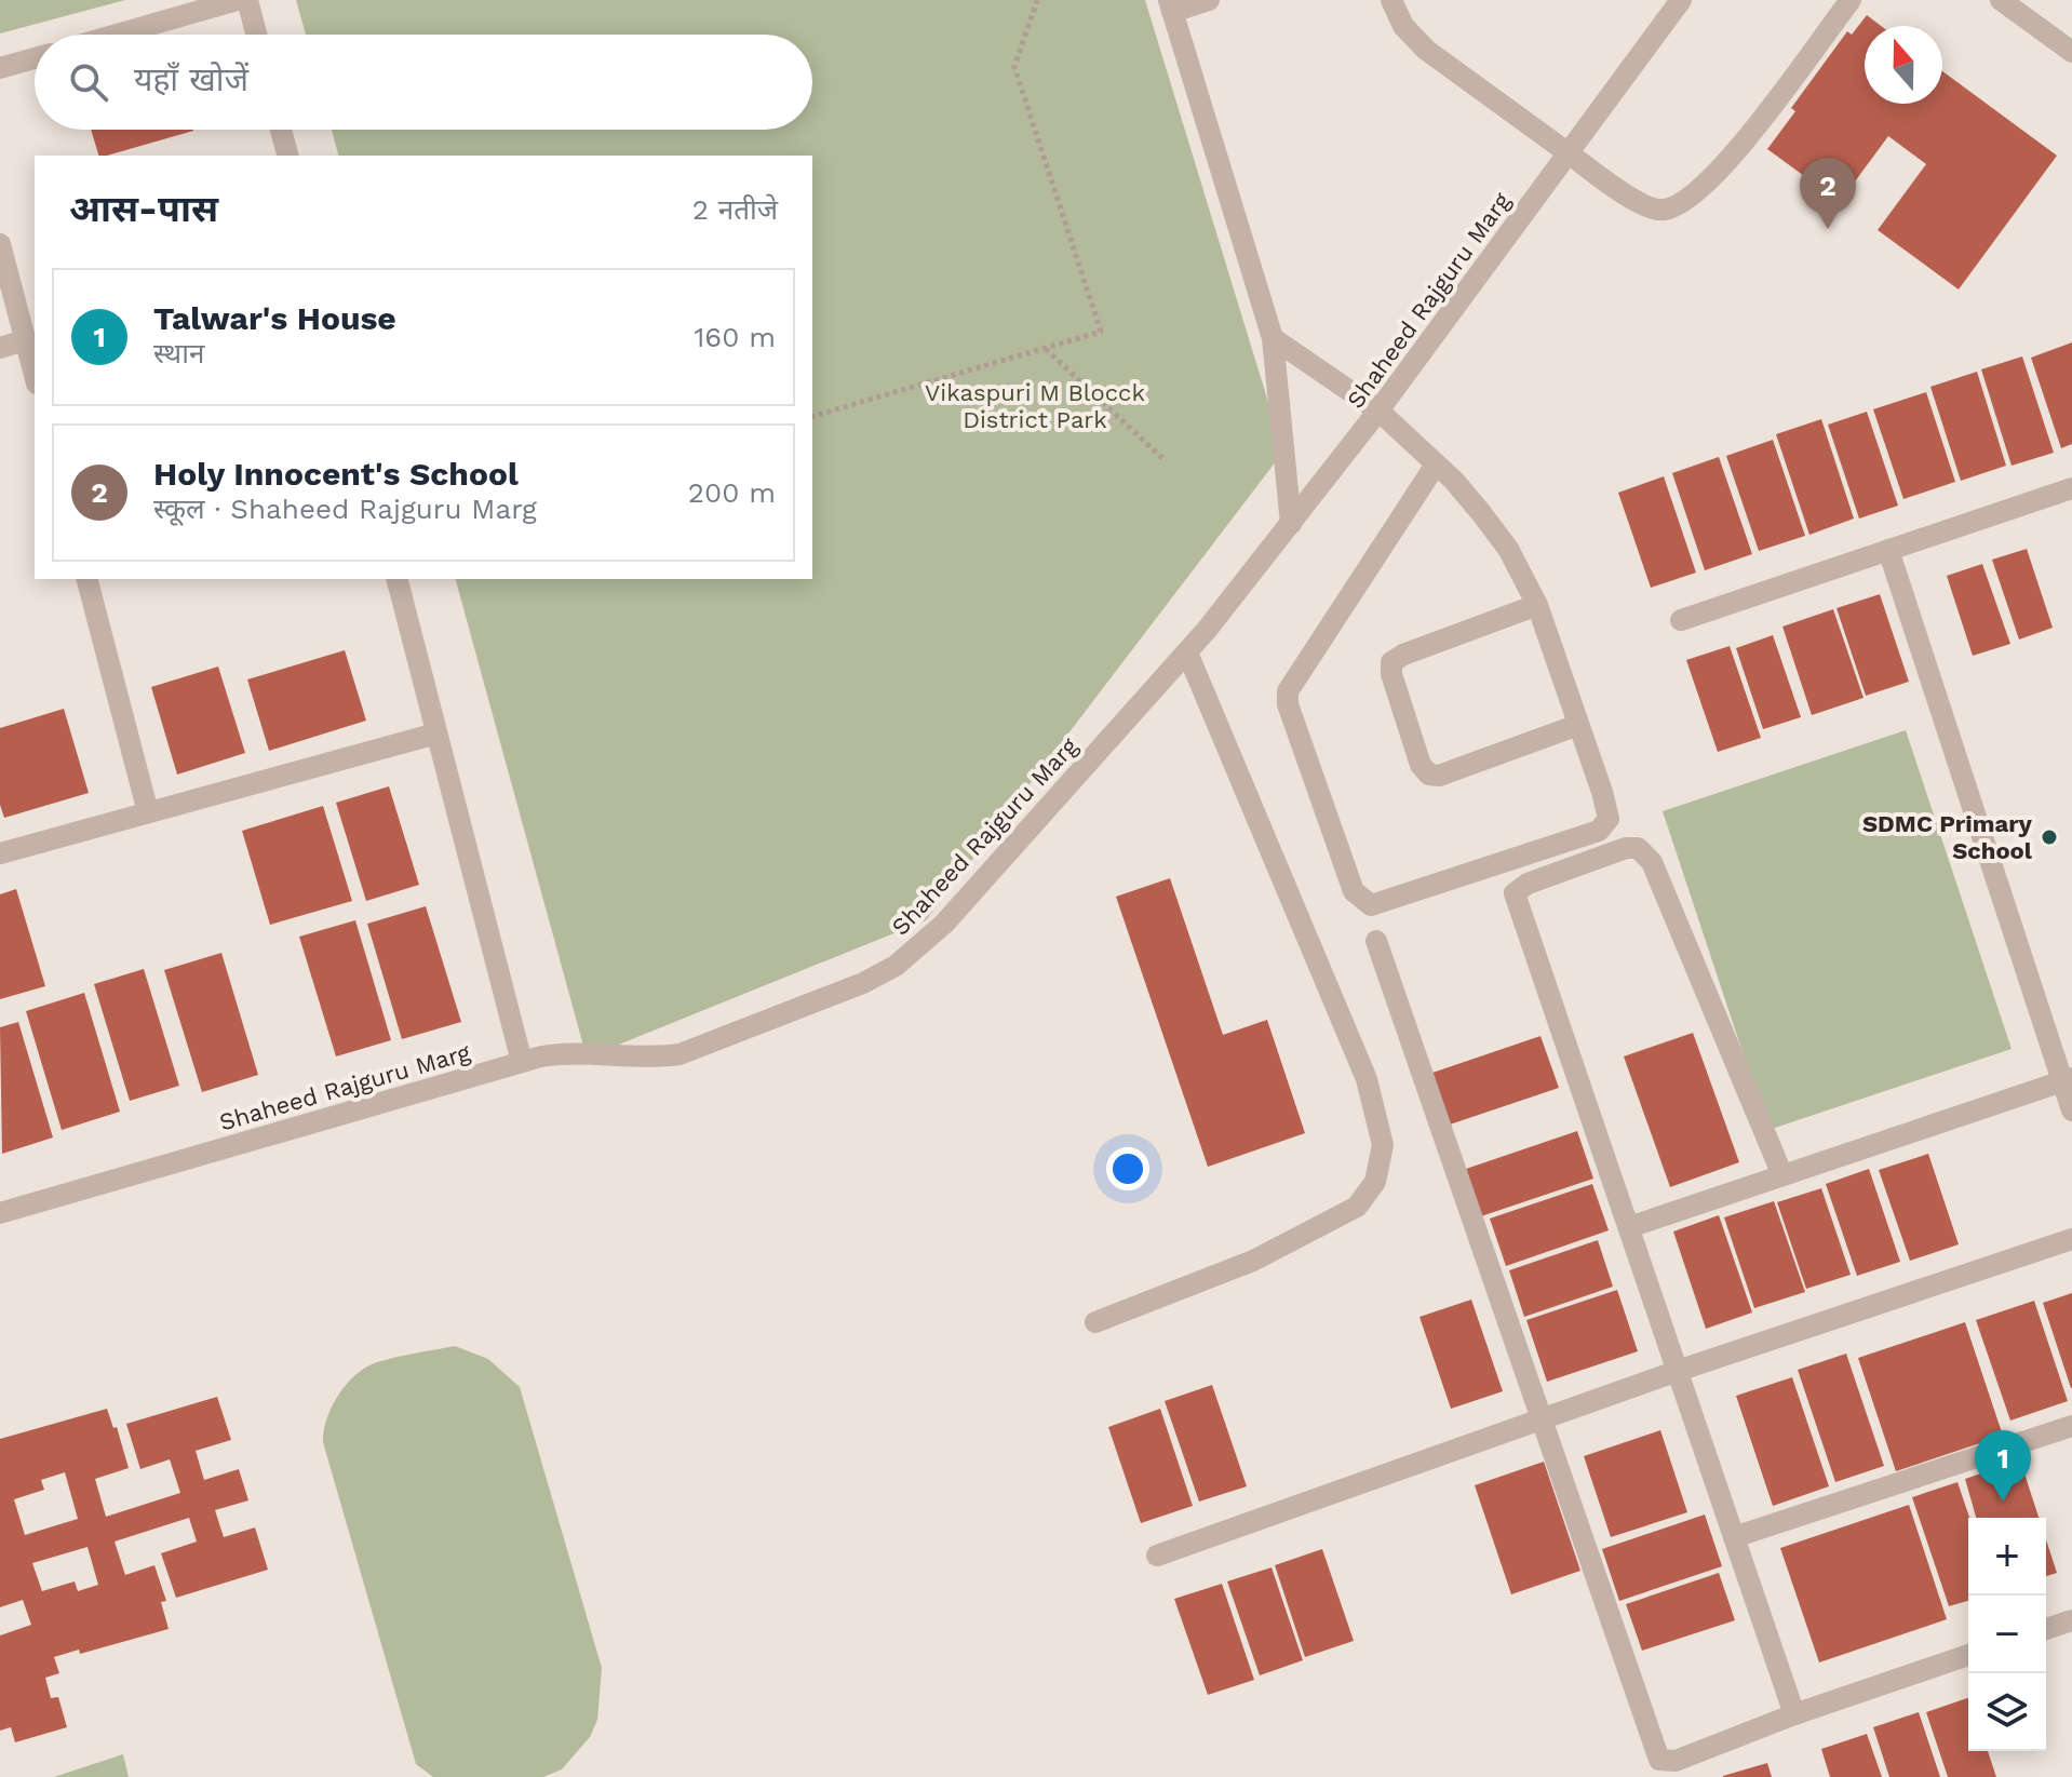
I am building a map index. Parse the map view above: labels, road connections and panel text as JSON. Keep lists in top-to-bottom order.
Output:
{
  "streets": {
    "street": ["Shaheed Rajguru Marg"]
  },
  "parks": ["Vikaspuri M Blocck District Park"],
  "places": ["SDMC Primary School"],
  "north": "top",
  "page": {
    "search": "यहाँ खोजें",
    "heading": ["आस-पास", "2 नतीजे"],
    "pins": ["2", "1"],
    "list": [
      {
        "mark": "1",
        "name": "Talwar's House",
        "note": "स्थान",
        "value": "160 m"
      },
      {
        "mark": "2",
        "name": "Holy Innocent's School",
        "note": "स्कूल · Shaheed Rajguru Marg",
        "value": "200 m"
      }
    ],
    "map_buttons": ["+", "−"]
  }
}
